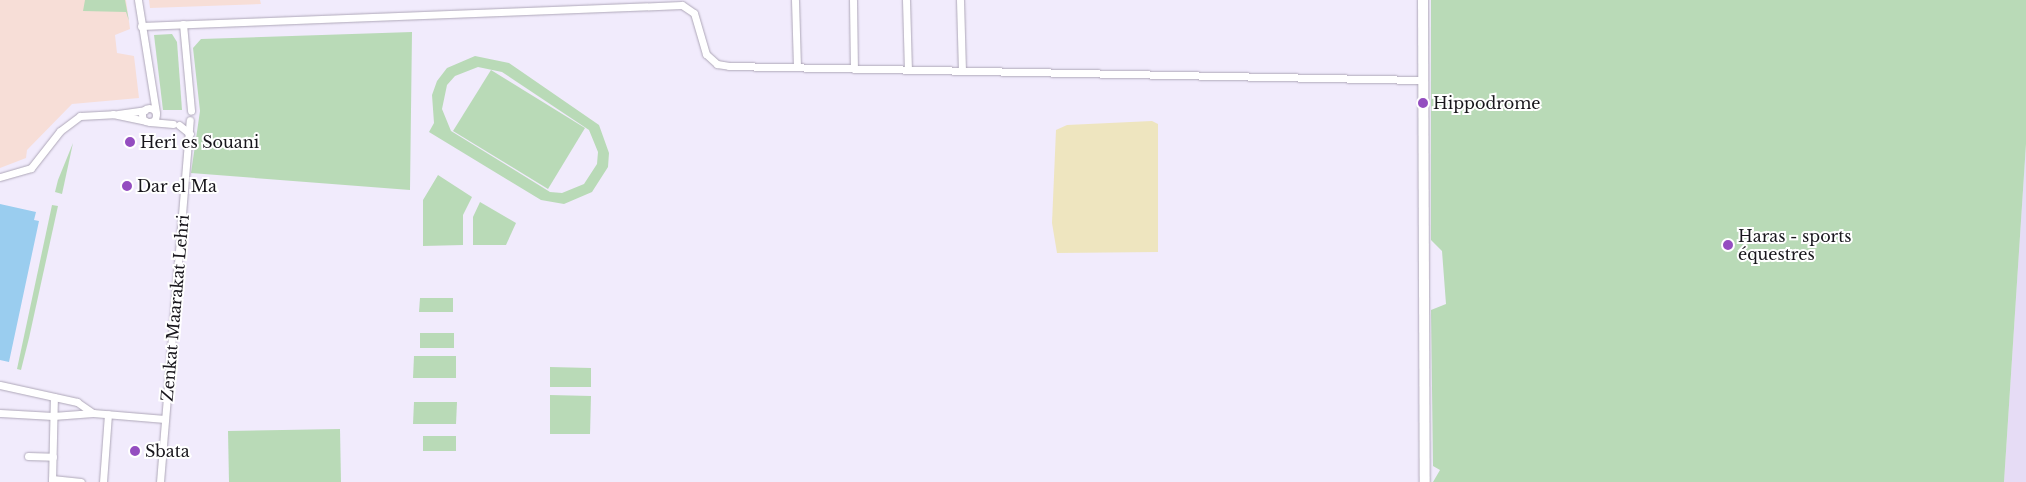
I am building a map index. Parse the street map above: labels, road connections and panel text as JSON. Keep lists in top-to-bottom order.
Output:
{
  "streets": {
    "street": ["Zenkat Maarakat Lehri"]
  },
  "places": [
    "Hippodrome",
    "Heri es Souani",
    "Dar el Ma",
    "Haras - sports équestres",
    "Sbata"
  ]
}
